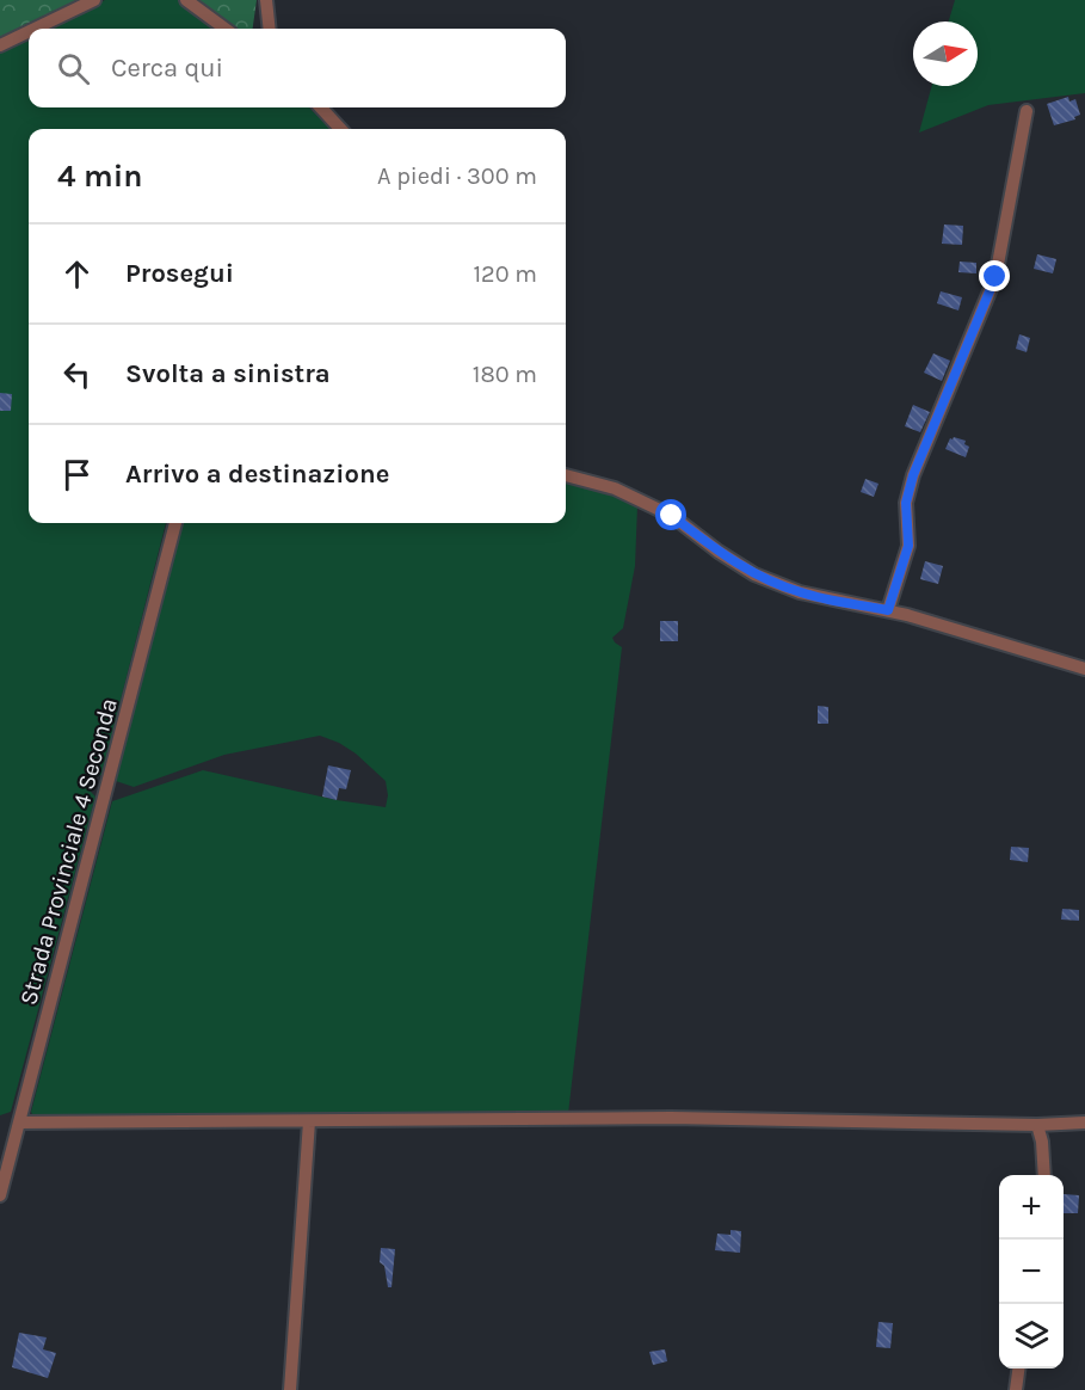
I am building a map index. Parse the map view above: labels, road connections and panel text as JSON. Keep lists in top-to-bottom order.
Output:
{
  "streets": {
    "street": ["Strada Provinciale 4 Seconda"]
  },
  "north": "right",
  "page": {
    "search": "Cerca qui",
    "heading": ["4 min", "A piedi · 300 m"],
    "list": [
      ["Prosegui", "120 m"],
      ["Svolta a sinistra", "180 m"],
      "Arrivo a destinazione"
    ],
    "map_buttons": ["+", "−"]
  }
}
